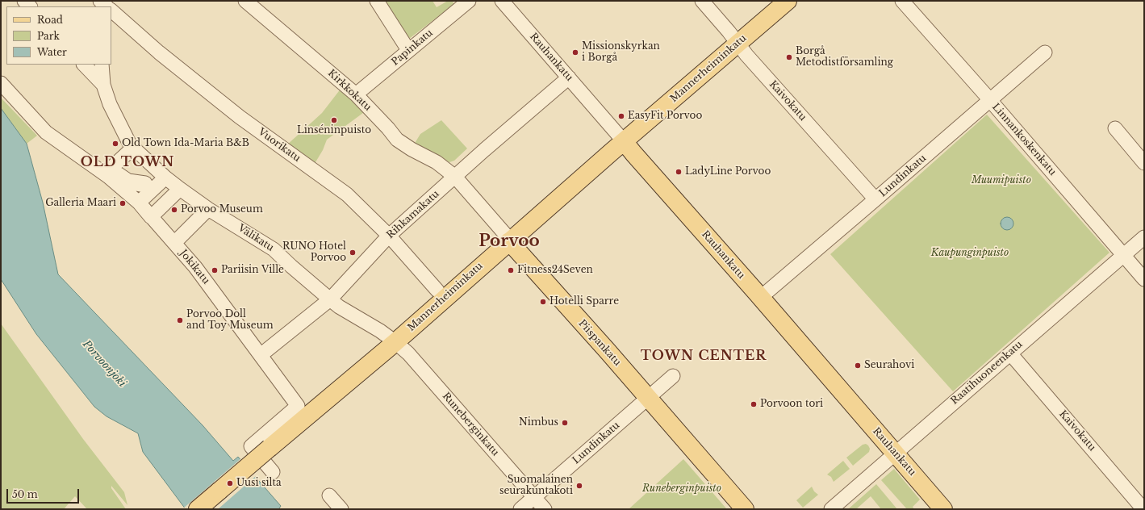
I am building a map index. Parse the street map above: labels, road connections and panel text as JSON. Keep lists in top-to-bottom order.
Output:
{
  "streets": {
    "main road": ["Rauhankatu", "Mannerheiminkatu", "Piispankatu"],
    "street": [
      "Papinkatu",
      "Kirkkokatu",
      "Kaivokatu",
      "Linnankoskenkatu",
      "Vuorikatu",
      "Lundinkatu",
      "Rihkamakatu",
      "Välikatu",
      "Jokikatu",
      "Raatihuoneenkatu",
      "Runeberginkatu"
    ]
  },
  "crossings": [
    ["Papinkatu", "Kirkkokatu"],
    ["Rauhankatu", "Mannerheiminkatu"],
    ["Rauhankatu", "Lundinkatu"],
    ["Rauhankatu", "Rihkamakatu"],
    ["Rauhankatu", "Raatihuoneenkatu"],
    ["Mannerheiminkatu", "Kaivokatu"],
    ["Mannerheiminkatu", "Välikatu"],
    ["Mannerheiminkatu", "Piispankatu"],
    ["Mannerheiminkatu", "Runeberginkatu"],
    ["Kirkkokatu", "Rihkamakatu"],
    ["Kirkkokatu", "Piispankatu"],
    ["Kaivokatu", "Lundinkatu"],
    ["Kaivokatu", "Raatihuoneenkatu"],
    ["Linnankoskenkatu", "Lundinkatu"],
    ["Linnankoskenkatu", "Raatihuoneenkatu"],
    ["Vuorikatu", "Rihkamakatu"],
    ["Lundinkatu", "Piispankatu"],
    ["Lundinkatu", "Runeberginkatu"],
    ["Rihkamakatu", "Välikatu"],
    ["Rihkamakatu", "Jokikatu"],
    ["Rihkamakatu", "Piispankatu"],
    ["Välikatu", "Runeberginkatu"]
  ],
  "districts": ["OLD TOWN", "Porvoo", "TOWN CENTER"],
  "water": ["Porvoonjoki"],
  "parks": ["Muumipuisto", "Kaupunginpuisto", "Runeberginpuisto"],
  "places": [
    "Missionskyrkan i Borgå",
    "Borgå Metodistförsamling",
    "EasyFit Porvoo",
    "Linséninpuisto",
    "Old Town Ida-Maria B&B",
    "LadyLine Porvoo",
    "Galleria Maari",
    "Porvoo Museum",
    "RUNO Hotel Porvoo",
    "Pariisin Ville",
    "Fitness24Seven",
    "Hotelli Sparre",
    "Porvoo Doll and Toy Museum",
    "Seurahovi",
    "Porvoon tori",
    "Nimbus",
    "Uusi silta",
    "Suomalainen seurakuntakoti"
  ],
  "legend": ["Road", "Park", "Water"],
  "scale_bar": "50 m"
}
